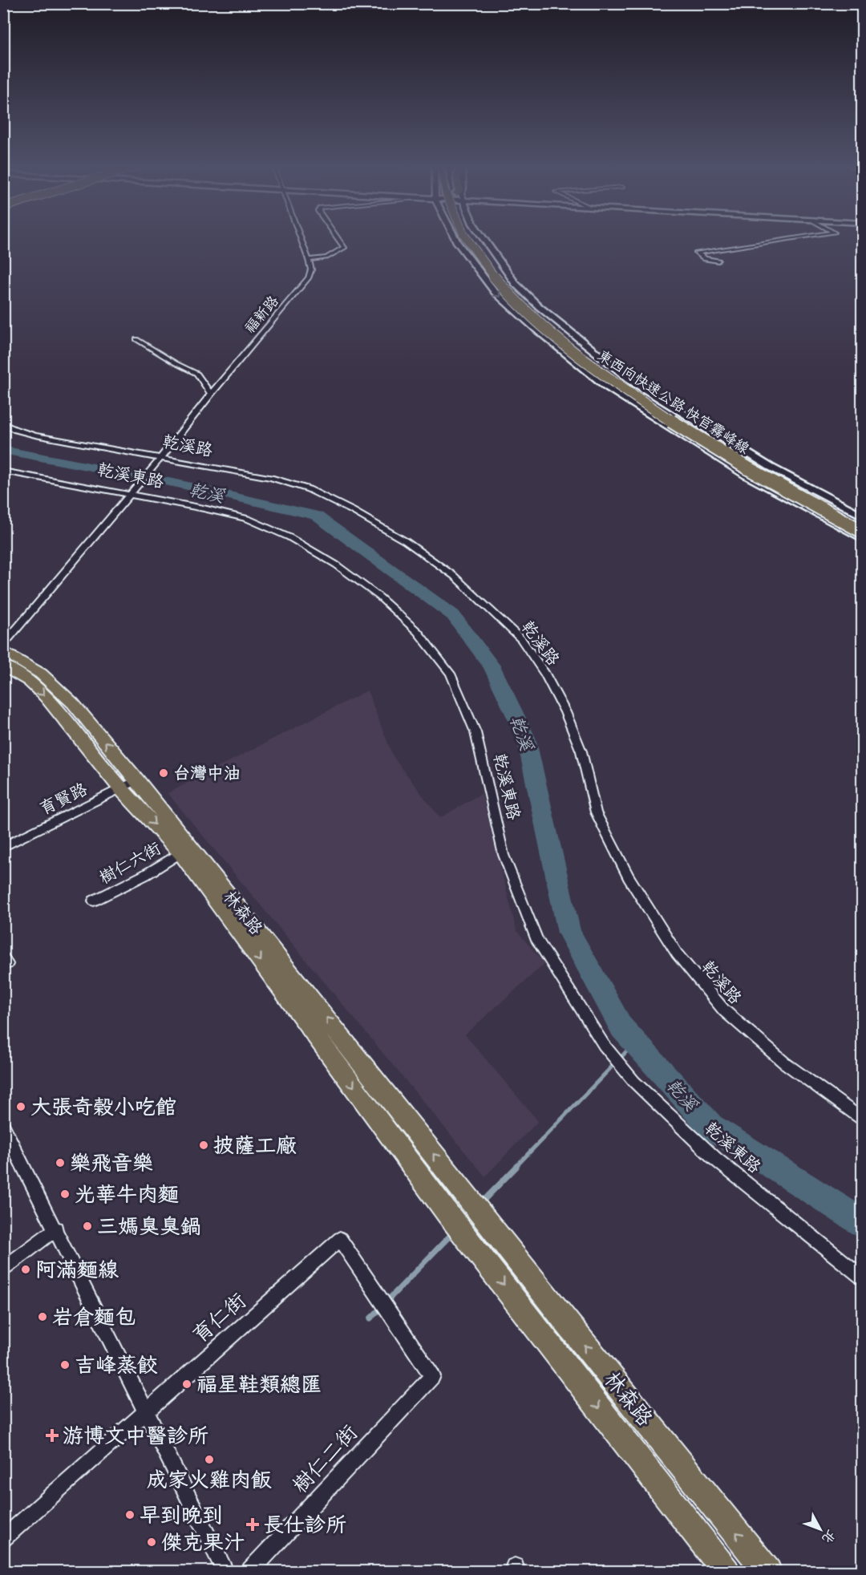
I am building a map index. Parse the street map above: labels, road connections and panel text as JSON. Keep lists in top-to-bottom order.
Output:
{
  "streets": {
    "highway": ["東西向快速公路 快官霧峰線"],
    "main road": ["林森路"],
    "street": [
      "福新路",
      "乾溪路",
      "乾溪東路",
      "育賢路",
      "樹仁六街",
      "育仁街",
      "樹仁二街"
    ]
  },
  "crossings": [
    ["福新路", "乾溪路"],
    ["福新路", "乾溪東路"],
    ["育賢路", "林森路"],
    ["樹仁六街", "林森路"],
    ["育仁街", "樹仁二街"]
  ],
  "water": ["乾溪"],
  "places": {
    "other": [
      "台灣中油",
      "大張奇榖小吃館",
      "披薩工廠",
      "樂飛音樂",
      "光華牛肉麵",
      "三媽臭臭鍋",
      "阿滿麵線",
      "岩倉麵包",
      "吉峰蒸餃",
      "福星鞋類總匯",
      "成家火雞肉飯",
      "早到晚到",
      "傑克果汁"
    ],
    "health": ["游博文中醫診所", "長仕診所"]
  },
  "north": "bottom right"
}
